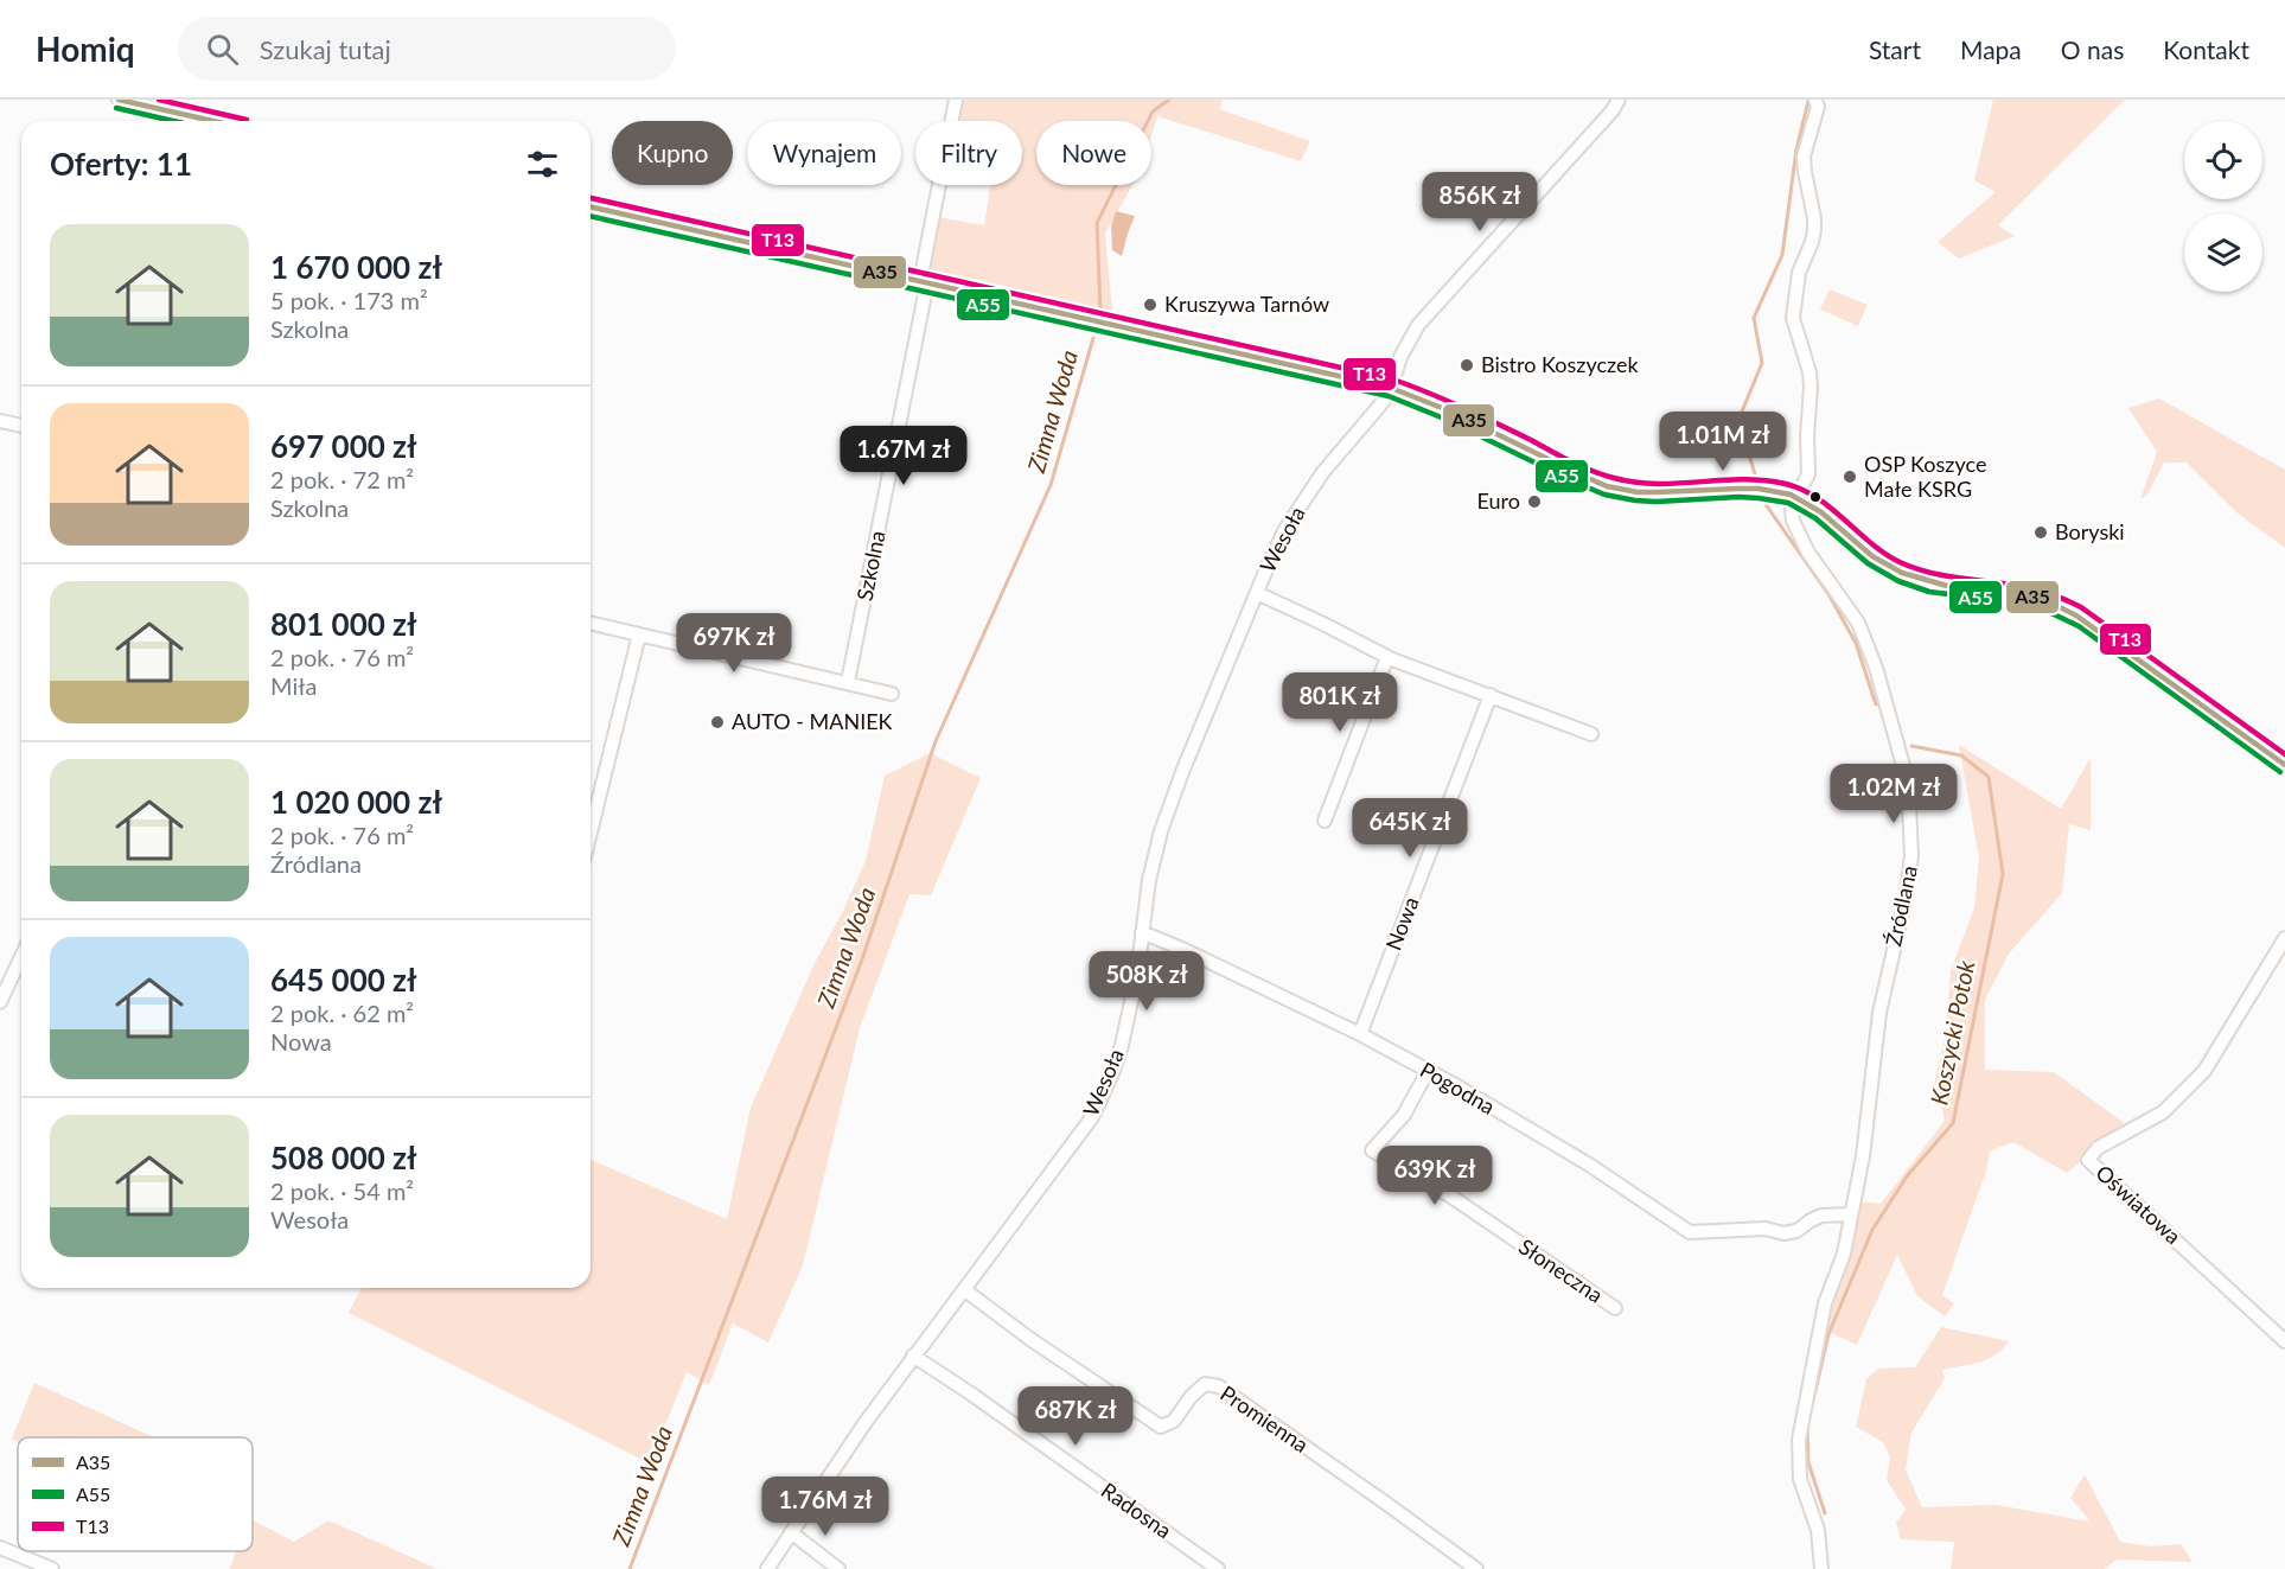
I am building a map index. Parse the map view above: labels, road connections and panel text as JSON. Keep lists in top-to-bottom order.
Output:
{
  "streets": {
    "street": [
      "Wesoła",
      "Szkolna",
      "Źródlana",
      "Nowa",
      "Pogodna",
      "Oświatowa",
      "Słoneczna",
      "Promienna",
      "Radosna"
    ]
  },
  "crossings": [
    ["Wesoła", "Pogodna"],
    ["Wesoła", "Promienna"],
    ["Wesoła", "Radosna"],
    ["Źródlana", "Pogodna"],
    ["Nowa", "Pogodna"],
    ["Pogodna", "Słoneczna"]
  ],
  "water": ["Zimna Woda", "Koszycki Potok"],
  "places": [
    "Kruszywa Tarnów",
    "Bistro Koszyczek",
    "OSP Koszyce Małe KSRG",
    "Euro",
    "Boryski",
    "AUTO - MANIEK"
  ],
  "lines": ["transit line A35", "transit line T13", "transit line A55"],
  "legend": ["A35", "A55", "T13"],
  "page": {
    "header": "Homiq",
    "search": "Szukaj tutaj",
    "nav": [
      "Start",
      "Mapa",
      "O nas",
      "Kontakt"
    ],
    "chip": [
      "Kupno",
      "Wynajem",
      "Filtry",
      "Nowe"
    ],
    "heading": "Oferty: 11",
    "price": [
      "856K zł",
      "1.01M zł",
      "1.67M zł",
      "697K zł",
      "801K zł",
      "1.02M zł",
      "645K zł",
      "508K zł",
      "639K zł",
      "687K zł",
      "1.76M zł"
    ],
    "list": [
      {
        "name": "1 670 000 zł",
        "note": "5 pok. · 173 m² · Szkolna"
      },
      {
        "name": "697 000 zł",
        "note": "2 pok. · 72 m² · Szkolna"
      },
      {
        "name": "801 000 zł",
        "note": "2 pok. · 76 m² · Miła"
      },
      {
        "name": "1 020 000 zł",
        "note": "2 pok. · 76 m² · Źródlana"
      },
      {
        "name": "645 000 zł",
        "note": "2 pok. · 62 m² · Nowa"
      },
      {
        "name": "508 000 zł",
        "note": "2 pok. · 54 m² · Wesoła"
      }
    ]
  }
}
